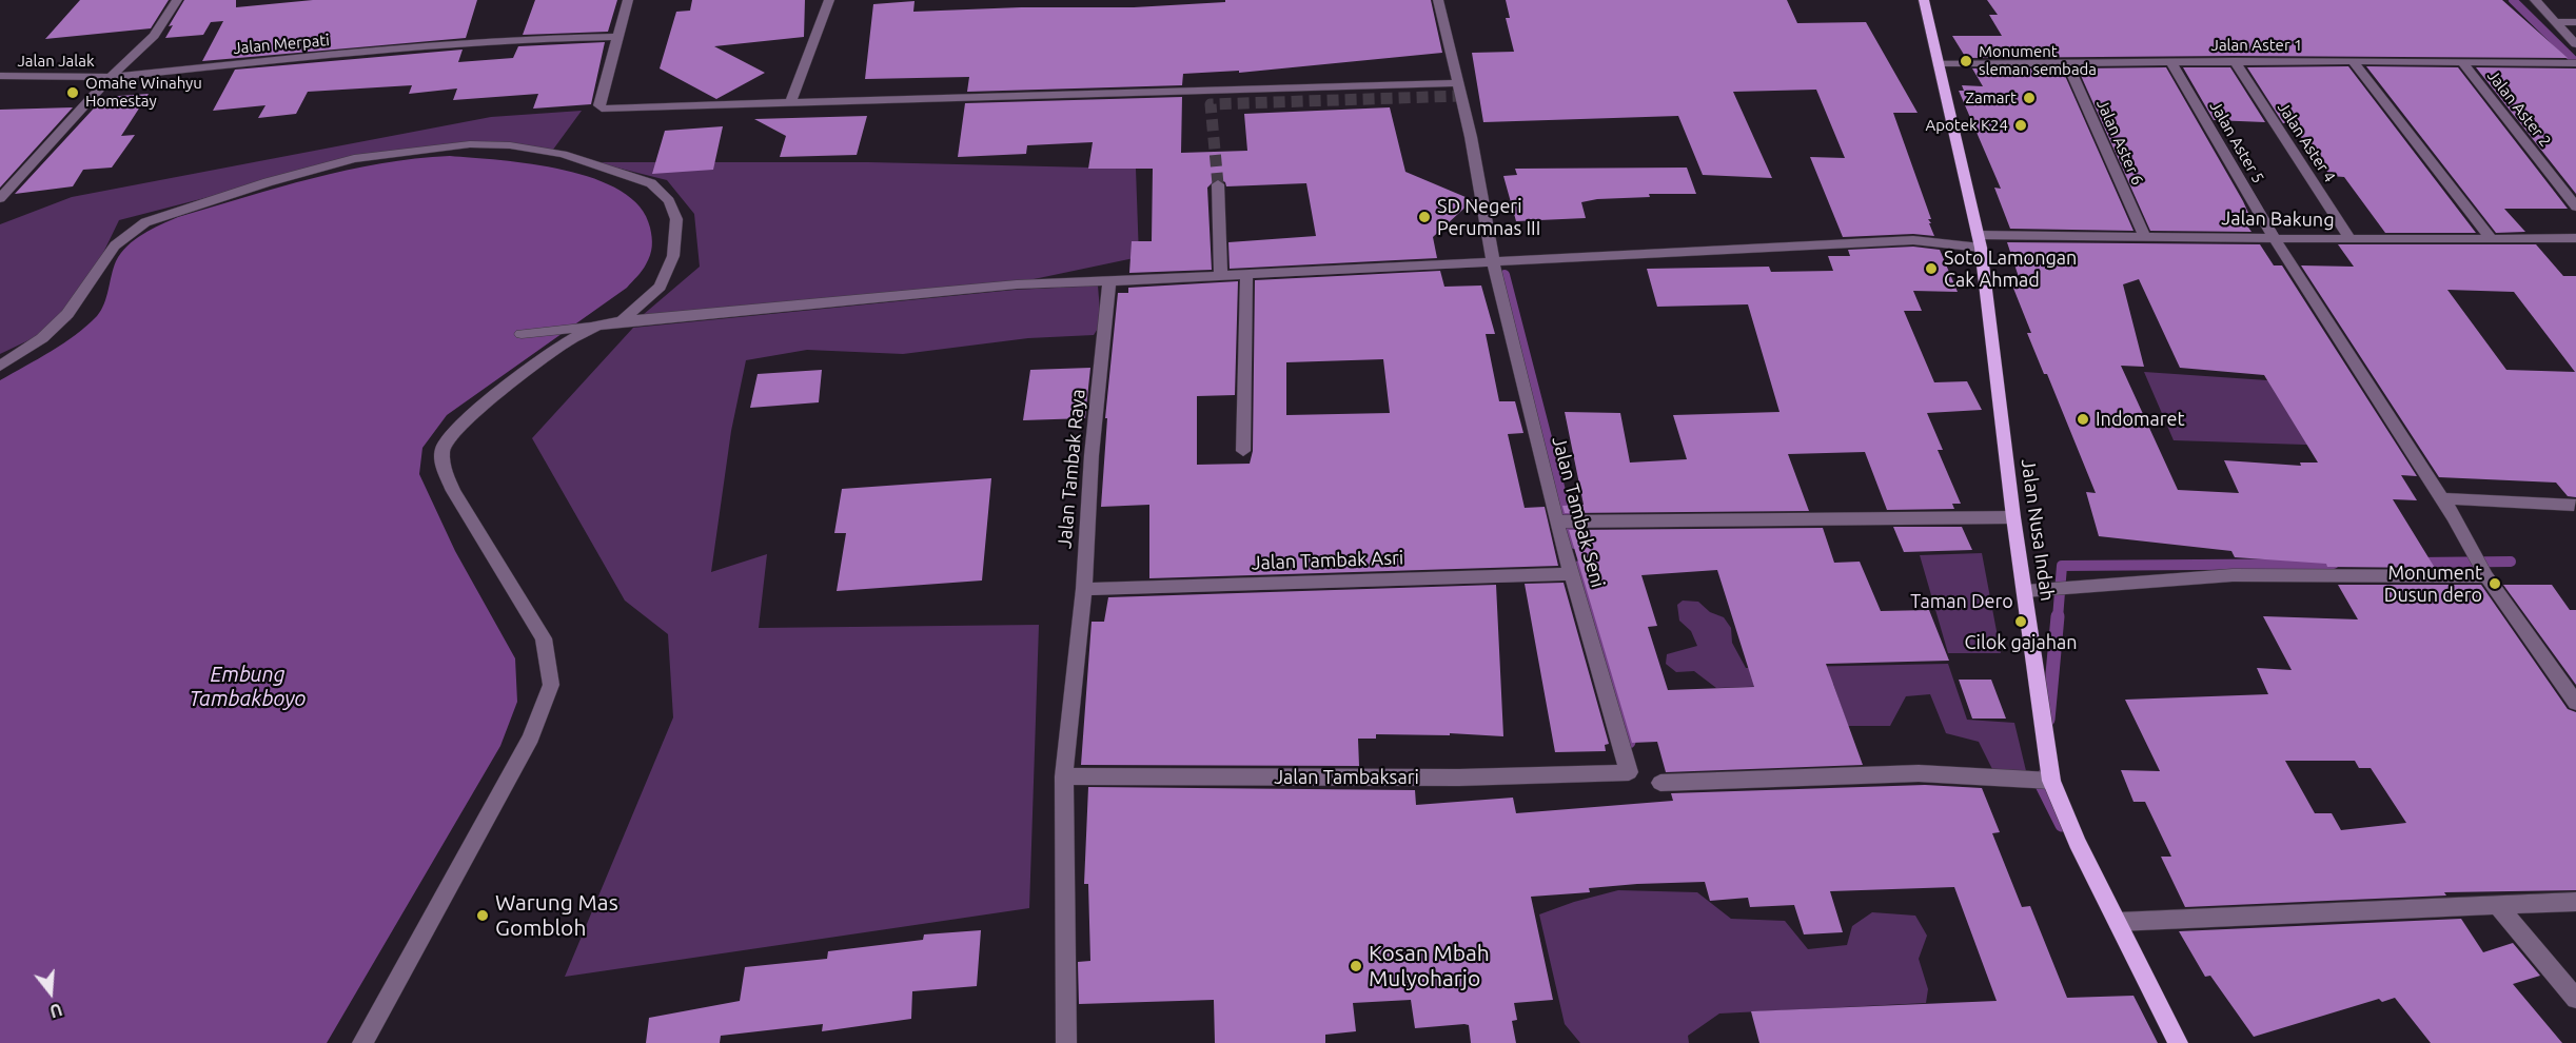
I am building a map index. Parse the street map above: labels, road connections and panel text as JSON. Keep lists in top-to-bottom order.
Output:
{
  "streets": {
    "main road": ["Jalan Nusa Indah"],
    "street": [
      "Jalan Merpati",
      "Jalan Aster 1",
      "Jalan Jalak",
      "Jalan Aster 2",
      "Jalan Aster 6",
      "Jalan Aster 5",
      "Jalan Aster 4",
      "Jalan Bakung",
      "Jalan Tambak Raya",
      "Jalan Tambak Seni",
      "Jalan Tambak Asri",
      "Jalan Tambaksari"
    ]
  },
  "crossings": [
    ["Jalan Merpati", "Jalan Jalak"],
    ["Jalan Aster 1", "Jalan Aster 2"],
    ["Jalan Aster 1", "Jalan Aster 6"],
    ["Jalan Aster 1", "Jalan Aster 5"],
    ["Jalan Aster 1", "Jalan Aster 4"],
    ["Jalan Aster 1", "Jalan Nusa Indah"],
    ["Jalan Aster 6", "Jalan Bakung"],
    ["Jalan Aster 5", "Jalan Bakung"],
    ["Jalan Aster 4", "Jalan Bakung"],
    ["Jalan Bakung", "Jalan Tambak Seni"],
    ["Jalan Bakung", "Jalan Nusa Indah"],
    ["Jalan Tambak Raya", "Jalan Tambak Asri"],
    ["Jalan Tambak Raya", "Jalan Tambaksari"],
    ["Jalan Tambak Seni", "Jalan Tambak Asri"],
    ["Jalan Tambak Seni", "Jalan Tambaksari"]
  ],
  "water": ["Embung Tambakboyo"],
  "parks": ["Taman Dero"],
  "places": [
    "Monument sleman sembada",
    "Omahe Winahyu Homestay",
    "Zamart",
    "Apotek K24",
    "SD Negeri Perumnas III",
    "Soto Lamongan Cak Ahmad",
    "Indomaret",
    "Monument Dusun dero",
    "Cilok gajahan",
    "Warung Mas Gombloh",
    "Kosan Mbah Mulyoharjo"
  ],
  "north": "bottom"
}
